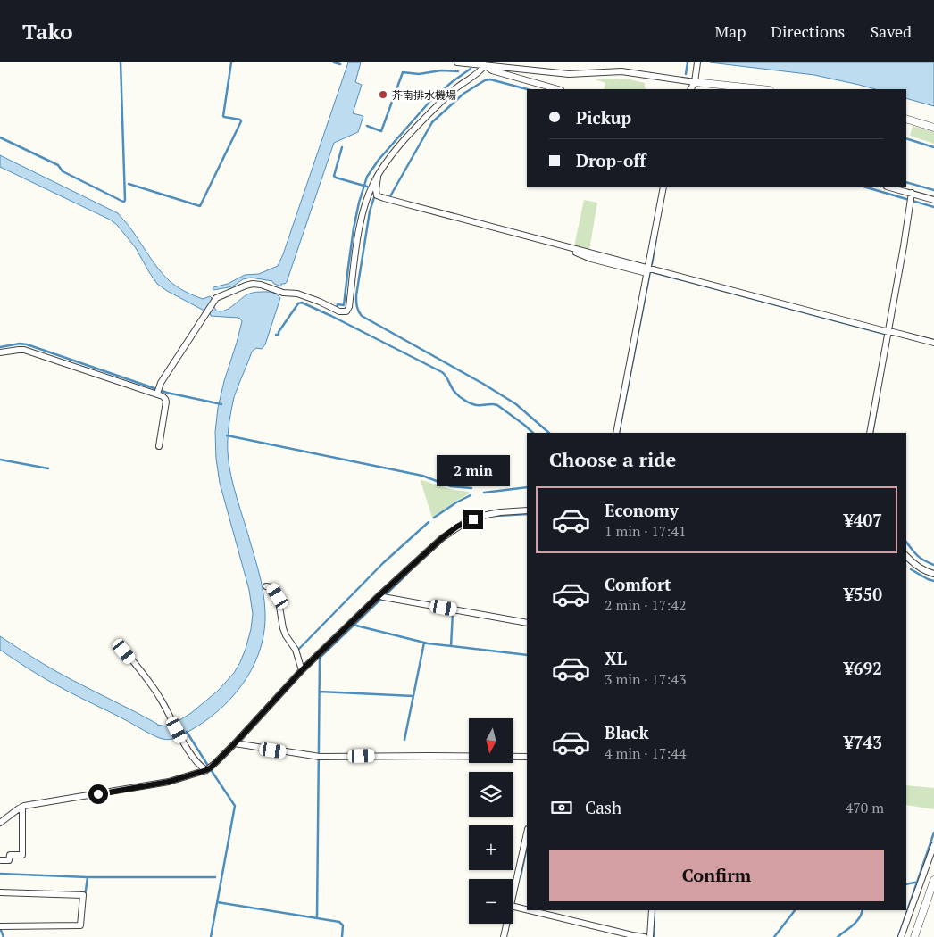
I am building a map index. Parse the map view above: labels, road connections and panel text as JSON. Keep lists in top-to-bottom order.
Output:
{
  "places": ["芥南排水機場"],
  "north": "bottom",
  "page": {
    "header": "Tako",
    "nav": ["Map", "Directions", "Saved"],
    "banner": ["Pickup", "Drop-off"],
    "heading": "Choose a ride",
    "bubble": "2 min",
    "list": [
      {
        "name": "Economy",
        "note": "1 min · 17:41",
        "value": "¥407"
      },
      {
        "name": "Comfort",
        "note": "2 min · 17:42",
        "value": "¥550"
      },
      {
        "name": "XL",
        "note": "3 min · 17:43",
        "value": "¥692"
      },
      {
        "name": "Black",
        "note": "4 min · 17:44",
        "value": "¥743"
      }
    ],
    "map_buttons": ["+", "−"],
    "pay": ["Cash", "470 m"],
    "buttons": "Confirm"
  }
}
